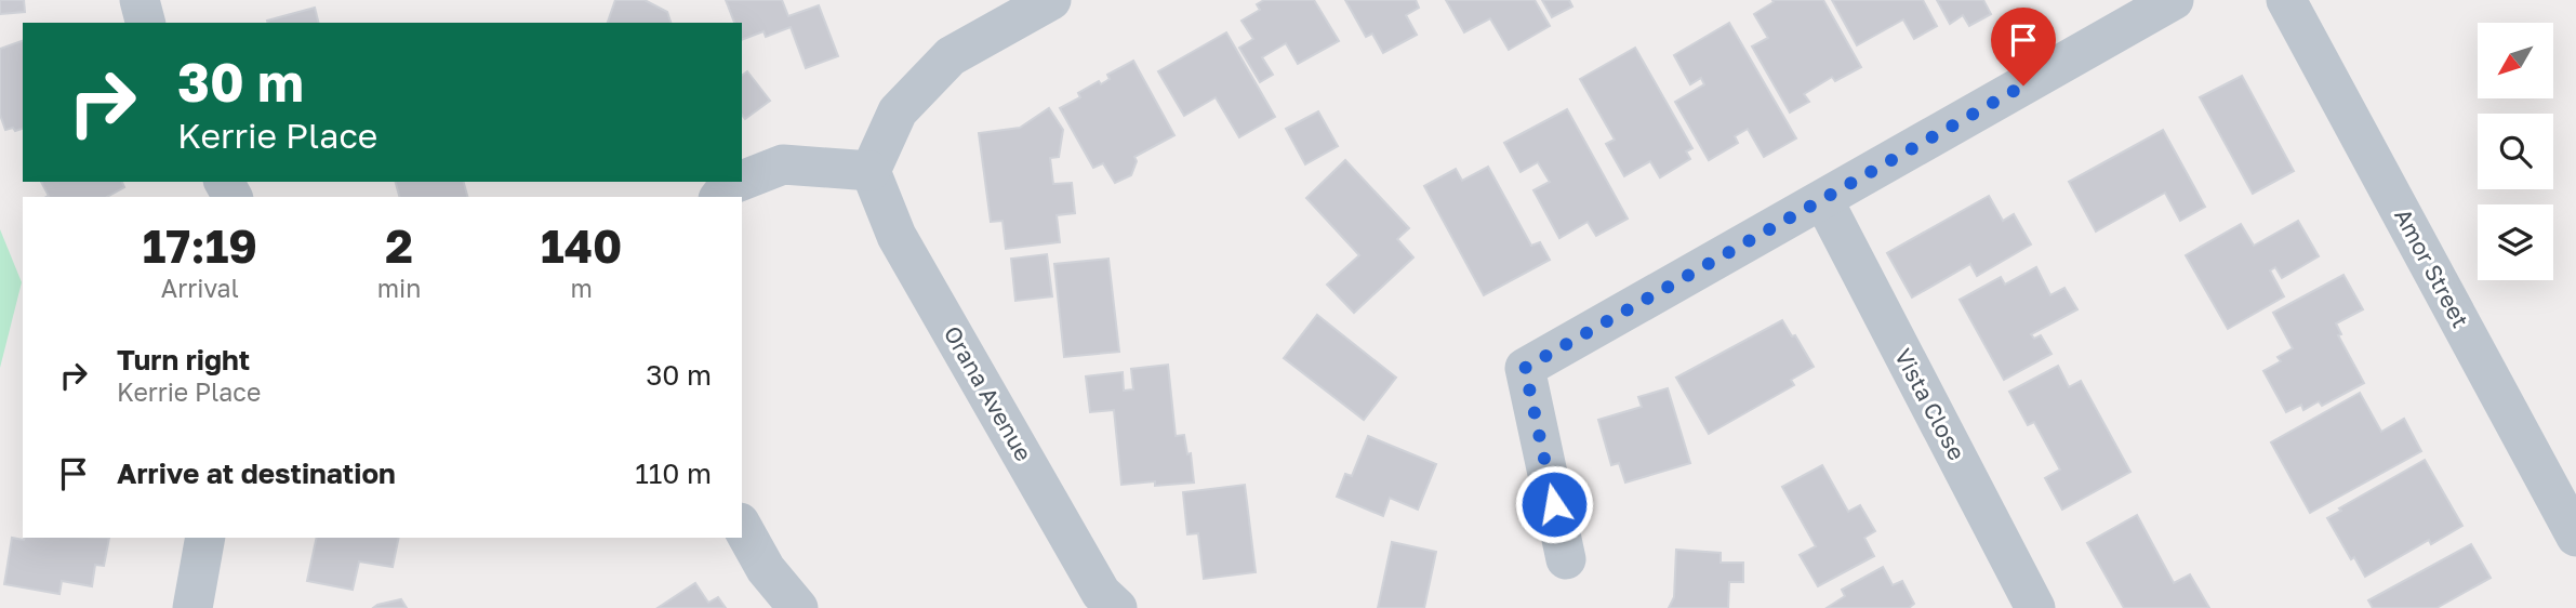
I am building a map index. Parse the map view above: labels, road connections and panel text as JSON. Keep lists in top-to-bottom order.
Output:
{
  "streets": {
    "street": ["Amor Street", "Orana Avenue", "Vista Close"]
  },
  "north": "bottom left",
  "page": {
    "turn": ["30 m", "Kerrie Place"],
    "eta": [
      "17:19",
      "Arrival",
      "2",
      "min",
      "140",
      "m"
    ],
    "list": [
      {
        "name": "Turn right",
        "note": "Kerrie Place",
        "value": "30 m"
      },
      {
        "name": "Arrive at destination",
        "value": "110 m"
      }
    ]
  }
}
